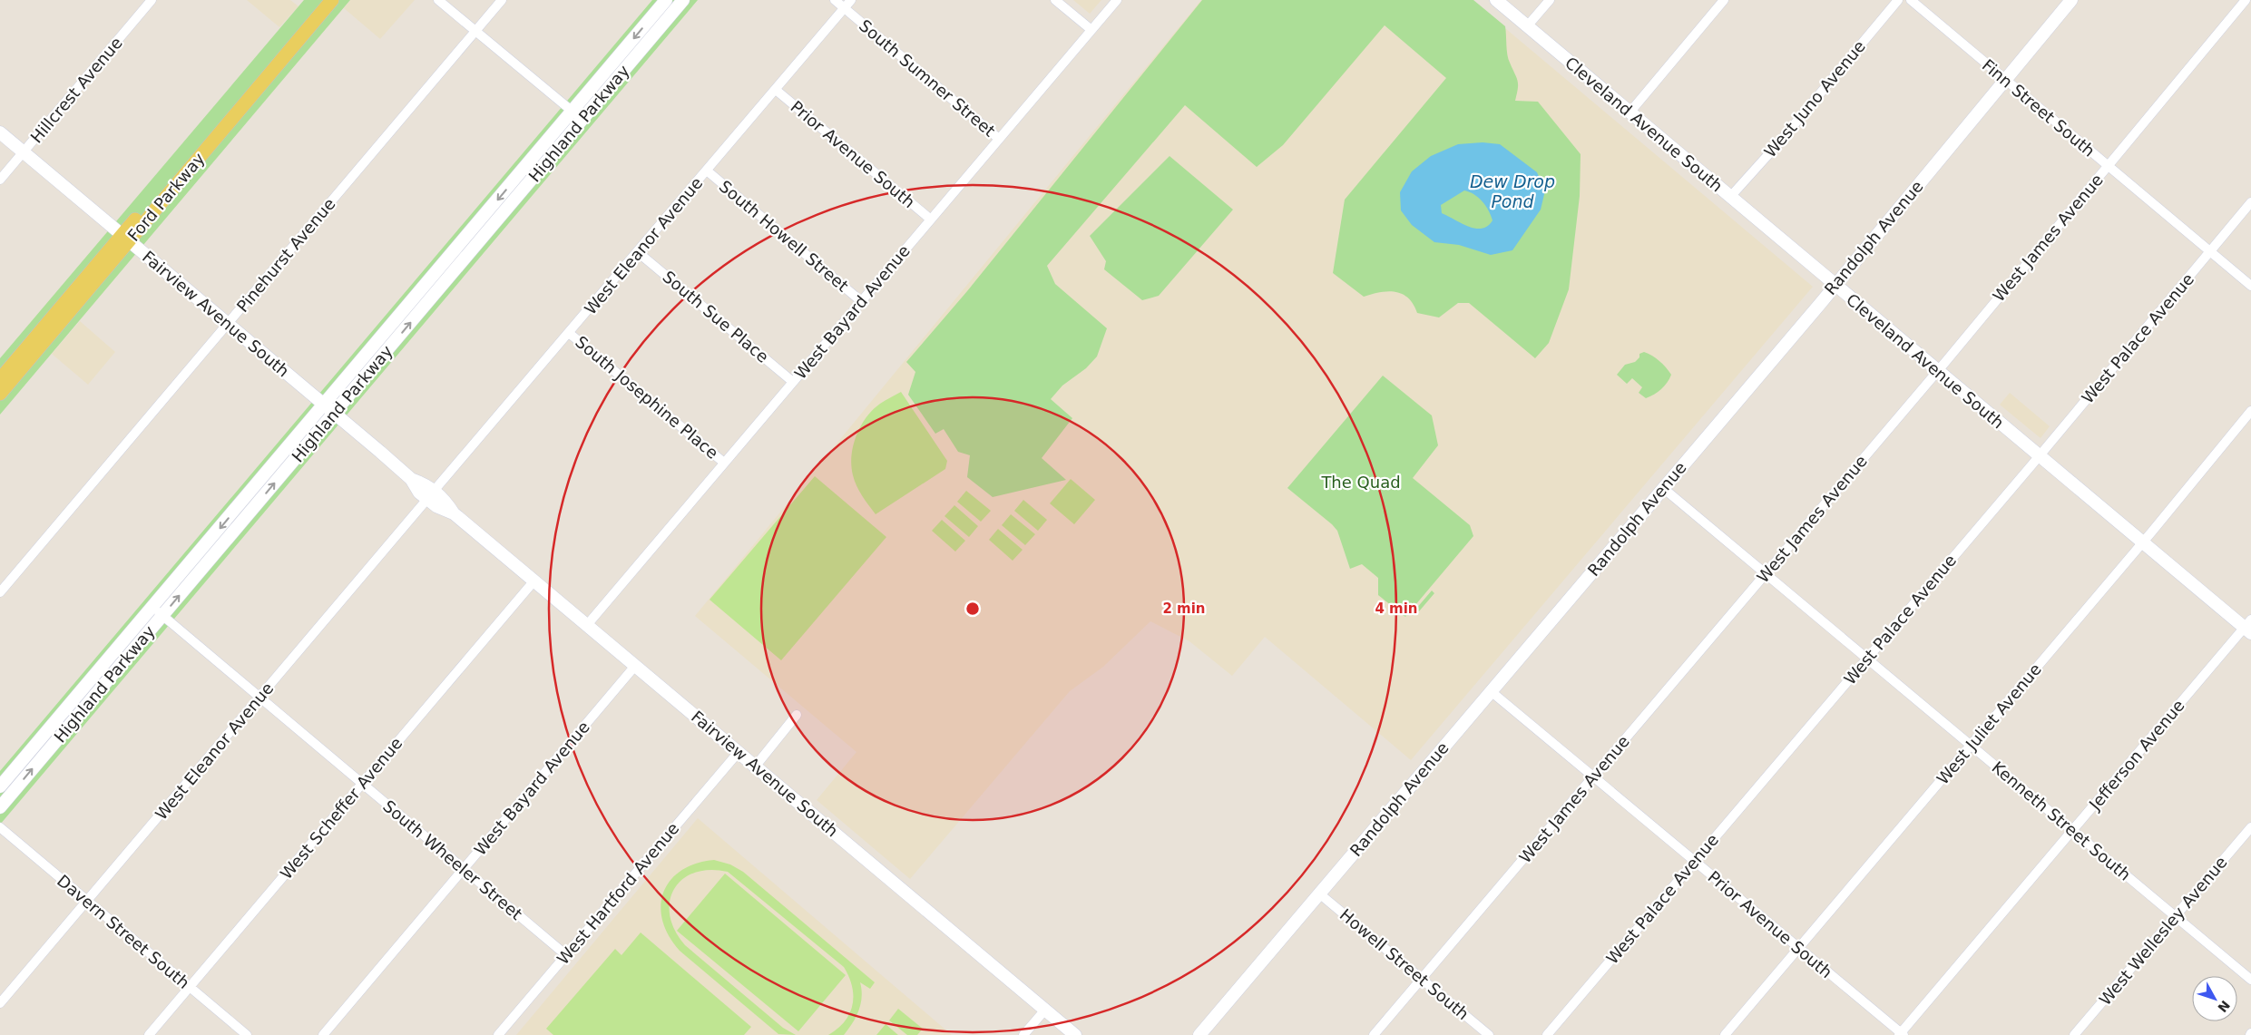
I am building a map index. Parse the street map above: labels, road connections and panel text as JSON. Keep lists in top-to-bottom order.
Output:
{
  "streets": {
    "main road": ["Ford Parkway"],
    "street": [
      "South Sumner Street",
      "Hillcrest Avenue",
      "West Juno Avenue",
      "Finn Street South",
      "Highland Parkway",
      "Cleveland Avenue South",
      "Prior Avenue South",
      "South Howell Street",
      "Randolph Avenue",
      "West James Avenue",
      "West Eleanor Avenue",
      "Pinehurst Avenue",
      "West Bayard Avenue",
      "Fairview Avenue South",
      "South Sue Place",
      "West Palace Avenue",
      "South Josephine Place",
      "West Juliet Avenue",
      "Jefferson Avenue",
      "West Scheffer Avenue",
      "Kenneth Street South",
      "South Wheeler Street",
      "West Hartford Avenue",
      "West Wellesley Avenue",
      "Davern Street South",
      "Howell Street South"
    ]
  },
  "crossings": [
    ["South Sumner Street", "West Eleanor Avenue"],
    ["South Sumner Street", "West Bayard Avenue"],
    ["Hillcrest Avenue", "Fairview Avenue South"],
    ["West Juno Avenue", "Cleveland Avenue South"],
    ["Finn Street South", "Randolph Avenue"],
    ["Finn Street South", "West James Avenue"],
    ["Finn Street South", "West Palace Avenue"],
    ["Highland Parkway", "Fairview Avenue South"],
    ["Highland Parkway", "South Wheeler Street"],
    ["Cleveland Avenue South", "Randolph Avenue"],
    ["Cleveland Avenue South", "West James Avenue"],
    ["Cleveland Avenue South", "West Palace Avenue"],
    ["Cleveland Avenue South", "West Juliet Avenue"],
    ["Cleveland Avenue South", "Jefferson Avenue"],
    ["Prior Avenue South", "Randolph Avenue"],
    ["Prior Avenue South", "West James Avenue"],
    ["Prior Avenue South", "West Eleanor Avenue"],
    ["Prior Avenue South", "West Bayard Avenue"],
    ["Prior Avenue South", "West Palace Avenue"],
    ["Prior Avenue South", "West Juliet Avenue"],
    ["Prior Avenue South", "Jefferson Avenue"],
    ["Ford Parkway", "Fairview Avenue South"],
    ["South Howell Street", "West Eleanor Avenue"],
    ["South Howell Street", "West Bayard Avenue"],
    ["Randolph Avenue", "Kenneth Street South"],
    ["Randolph Avenue", "Howell Street South"],
    ["West James Avenue", "Kenneth Street South"],
    ["West James Avenue", "Howell Street South"],
    ["West Eleanor Avenue", "Fairview Avenue South"],
    ["West Eleanor Avenue", "South Sue Place"],
    ["West Eleanor Avenue", "South Josephine Place"],
    ["West Eleanor Avenue", "South Wheeler Street"],
    ["West Eleanor Avenue", "Davern Street South"],
    ["Pinehurst Avenue", "Fairview Avenue South"],
    ["West Bayard Avenue", "Fairview Avenue South"],
    ["West Bayard Avenue", "South Sue Place"],
    ["West Bayard Avenue", "South Josephine Place"],
    ["West Bayard Avenue", "South Wheeler Street"],
    ["Fairview Avenue South", "West Scheffer Avenue"],
    ["Fairview Avenue South", "West Hartford Avenue"],
    ["West Palace Avenue", "Kenneth Street South"],
    ["West Juliet Avenue", "Kenneth Street South"],
    ["Jefferson Avenue", "Kenneth Street South"],
    ["West Scheffer Avenue", "South Wheeler Street"],
    ["West Scheffer Avenue", "Davern Street South"],
    ["Kenneth Street South", "West Wellesley Avenue"],
    ["South Wheeler Street", "West Hartford Avenue"]
  ],
  "water": ["Dew Drop Pond"],
  "parks": ["The Quad"],
  "north": "bottom right",
  "rings": ["2 min", "4 min"]
}
